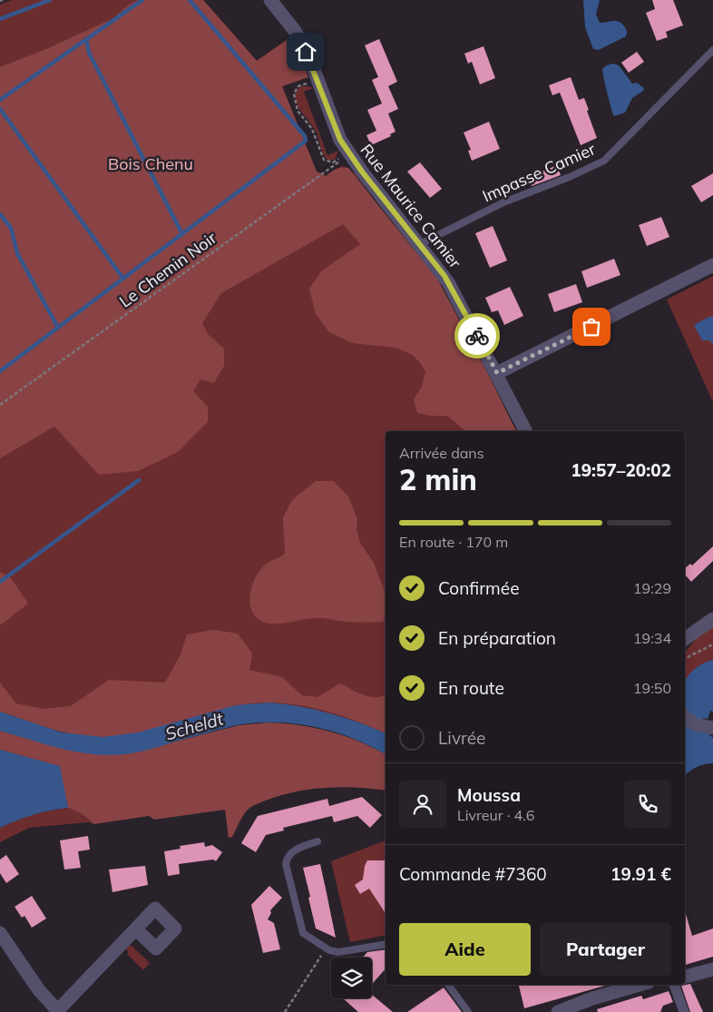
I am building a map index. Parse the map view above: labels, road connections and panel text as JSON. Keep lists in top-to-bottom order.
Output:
{
  "streets": {
    "street": ["Rue Maurice Camier"],
    "lane": ["Impasse Camier"],
    "path": ["Le Chemin Noir"]
  },
  "crossings": [
    ["Impasse Camier", "Rue Maurice Camier"],
    ["Rue Maurice Camier", "Le Chemin Noir"]
  ],
  "water": ["Scheldt"],
  "parks": ["Bois Chenu"],
  "page": {
    "heading": ["2 min", "Arrivée dans", "19:57–20:02"],
    "panel": [
      "Moussa",
      "Livreur · 4.6",
      "Commande #7360",
      "19.91 €"
    ],
    "bar": "En route · 170 m",
    "list": [
      ["Confirmée", "19:29"],
      ["En préparation", "19:34"],
      ["En route", "19:50"],
      "Livrée"
    ],
    "buttons": ["Aide", "Partager"]
  }
}
